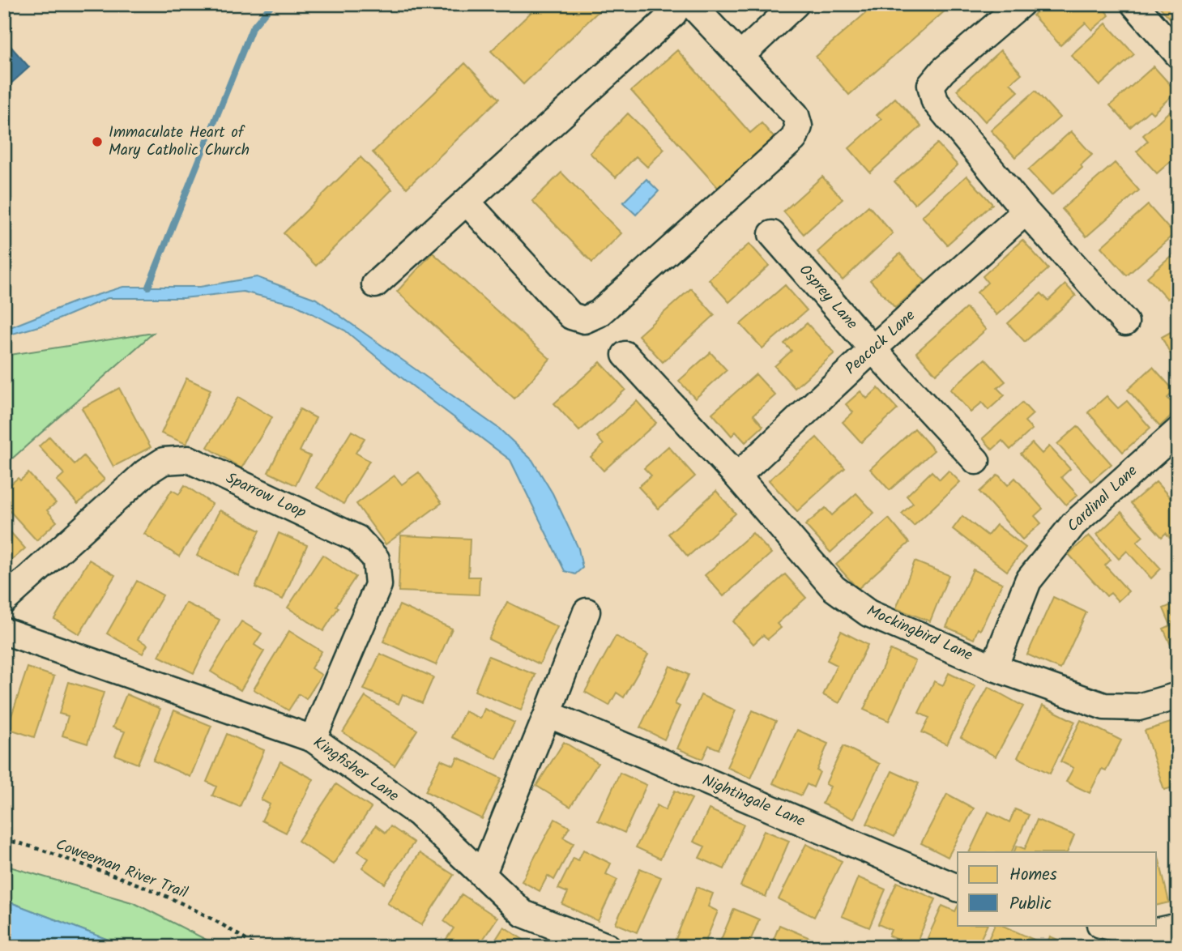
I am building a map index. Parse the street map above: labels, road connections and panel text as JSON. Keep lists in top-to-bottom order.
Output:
{
  "streets": {
    "street": [
      "Osprey Lane",
      "Peacock Lane",
      "Sparrow Loop",
      "Cardinal Lane",
      "Mockingbird Lane",
      "Kingfisher Lane",
      "Nightingale Lane"
    ],
    "path": ["Coweeman River Trail"]
  },
  "crossings": [
    ["Osprey Lane", "Peacock Lane"],
    ["Peacock Lane", "Mockingbird Lane"],
    ["Sparrow Loop", "Kingfisher Lane"],
    ["Cardinal Lane", "Mockingbird Lane"]
  ],
  "places": ["Immaculate Heart of Mary Catholic Church"],
  "legend": ["Homes", "Public"]
}
